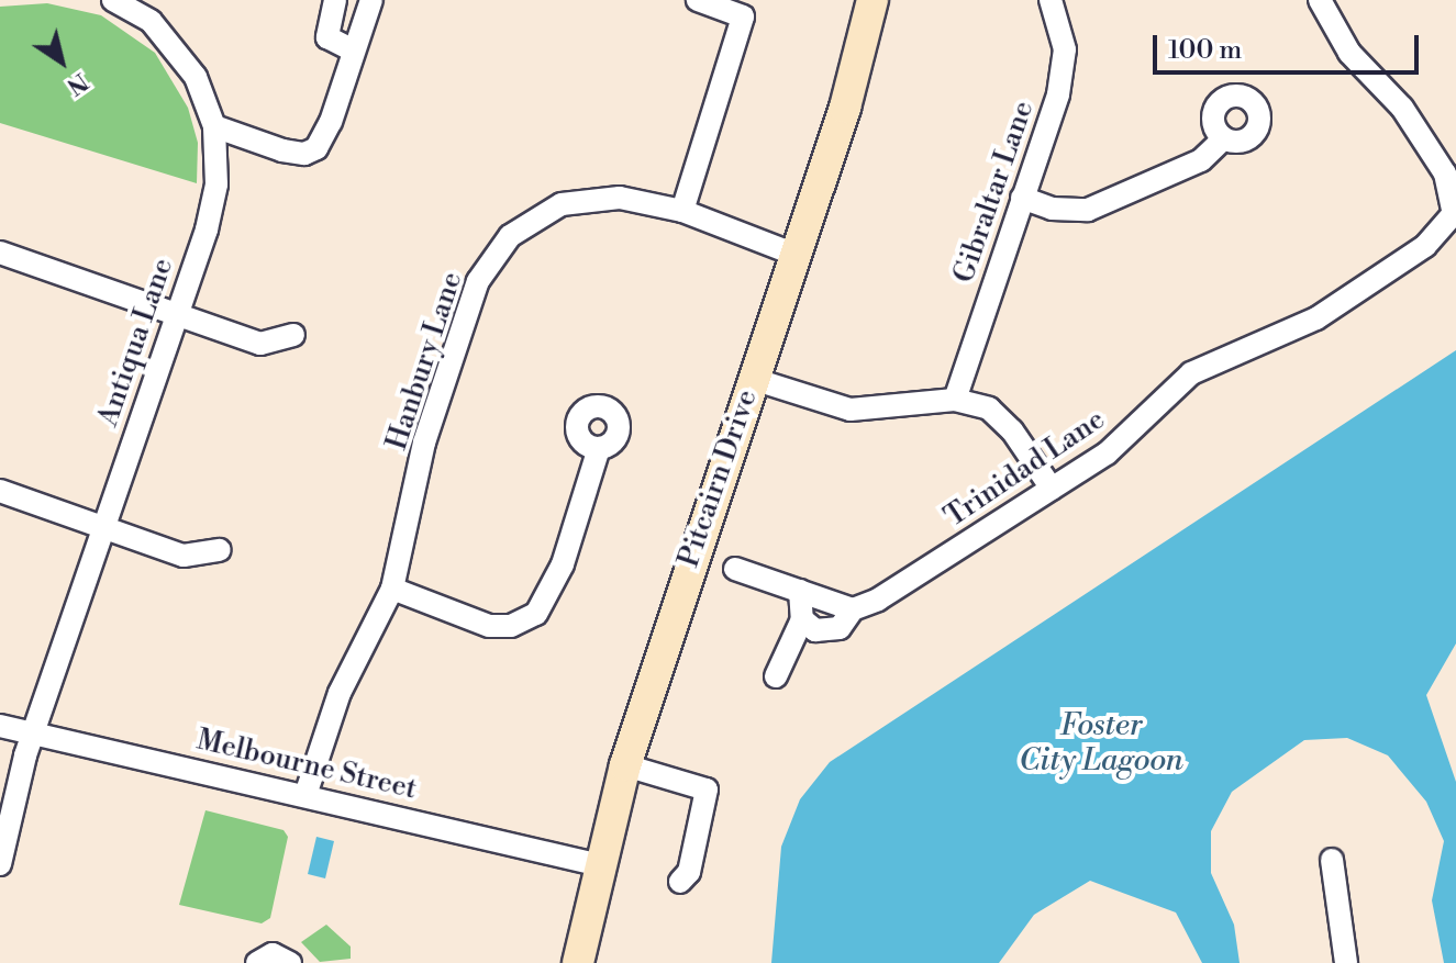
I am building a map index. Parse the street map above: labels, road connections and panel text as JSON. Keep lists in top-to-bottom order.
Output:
{
  "streets": {
    "street": [
      "Gibraltar Lane",
      "Antiqua Lane",
      "Hanbury Lane",
      "Trinidad Lane",
      "Pitcairn Drive",
      "Melbourne Street"
    ]
  },
  "crossings": [
    ["Antiqua Lane", "Melbourne Street"],
    ["Hanbury Lane", "Pitcairn Drive"],
    ["Hanbury Lane", "Melbourne Street"],
    ["Pitcairn Drive", "Melbourne Street"]
  ],
  "water": ["Foster City Lagoon"],
  "scale_bar": "100 m",
  "north": "bottom right"
}
